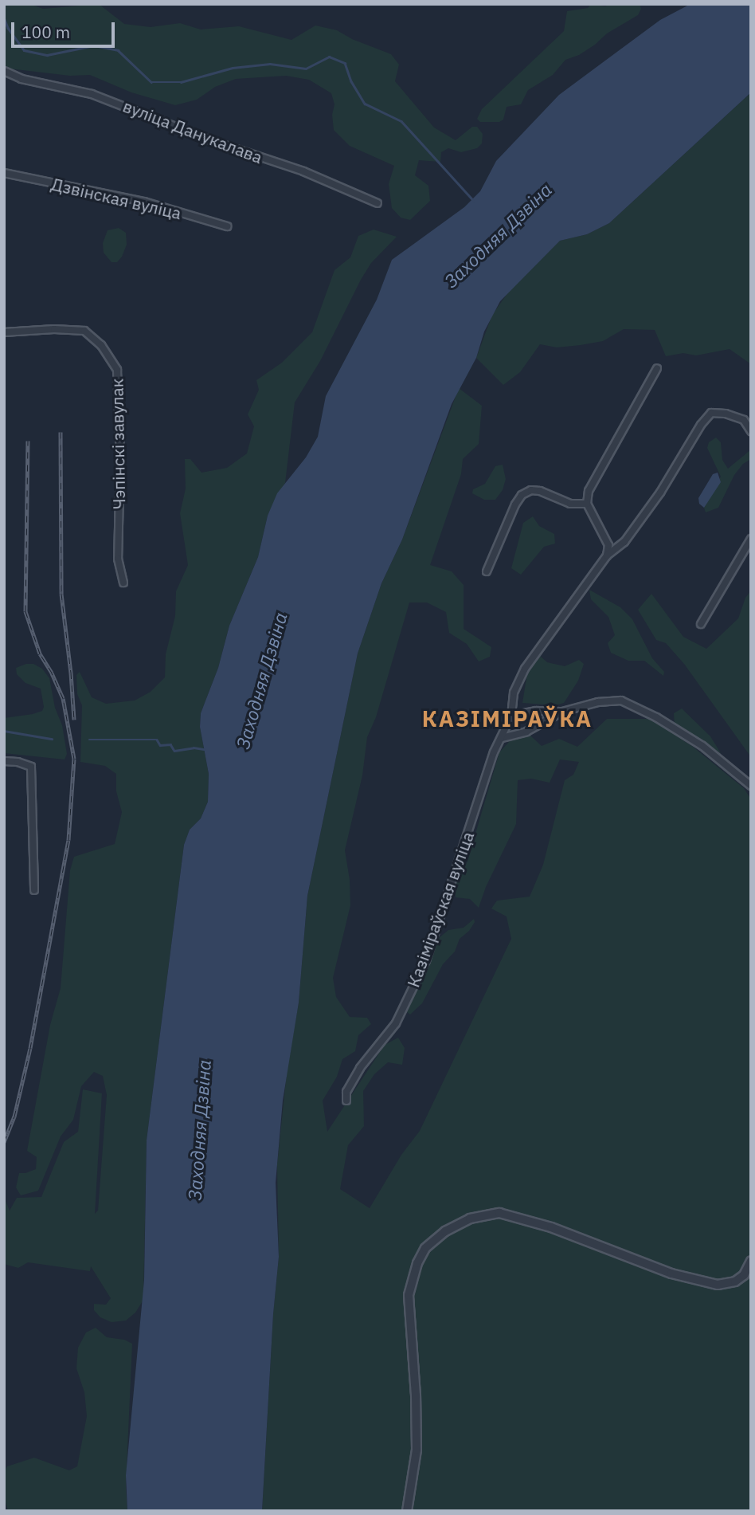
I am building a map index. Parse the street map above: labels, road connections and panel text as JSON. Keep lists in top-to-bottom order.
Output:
{
  "streets": {
    "street": [
      "вуліца Данукалава",
      "Дзвінская вуліца",
      "Чэпінскі завулак",
      "Казіміраўская вуліца"
    ]
  },
  "districts": ["КАЗІМІРАЎКА"],
  "water": ["Заходняя Дзвіна"],
  "scale_bar": "100 m"
}
